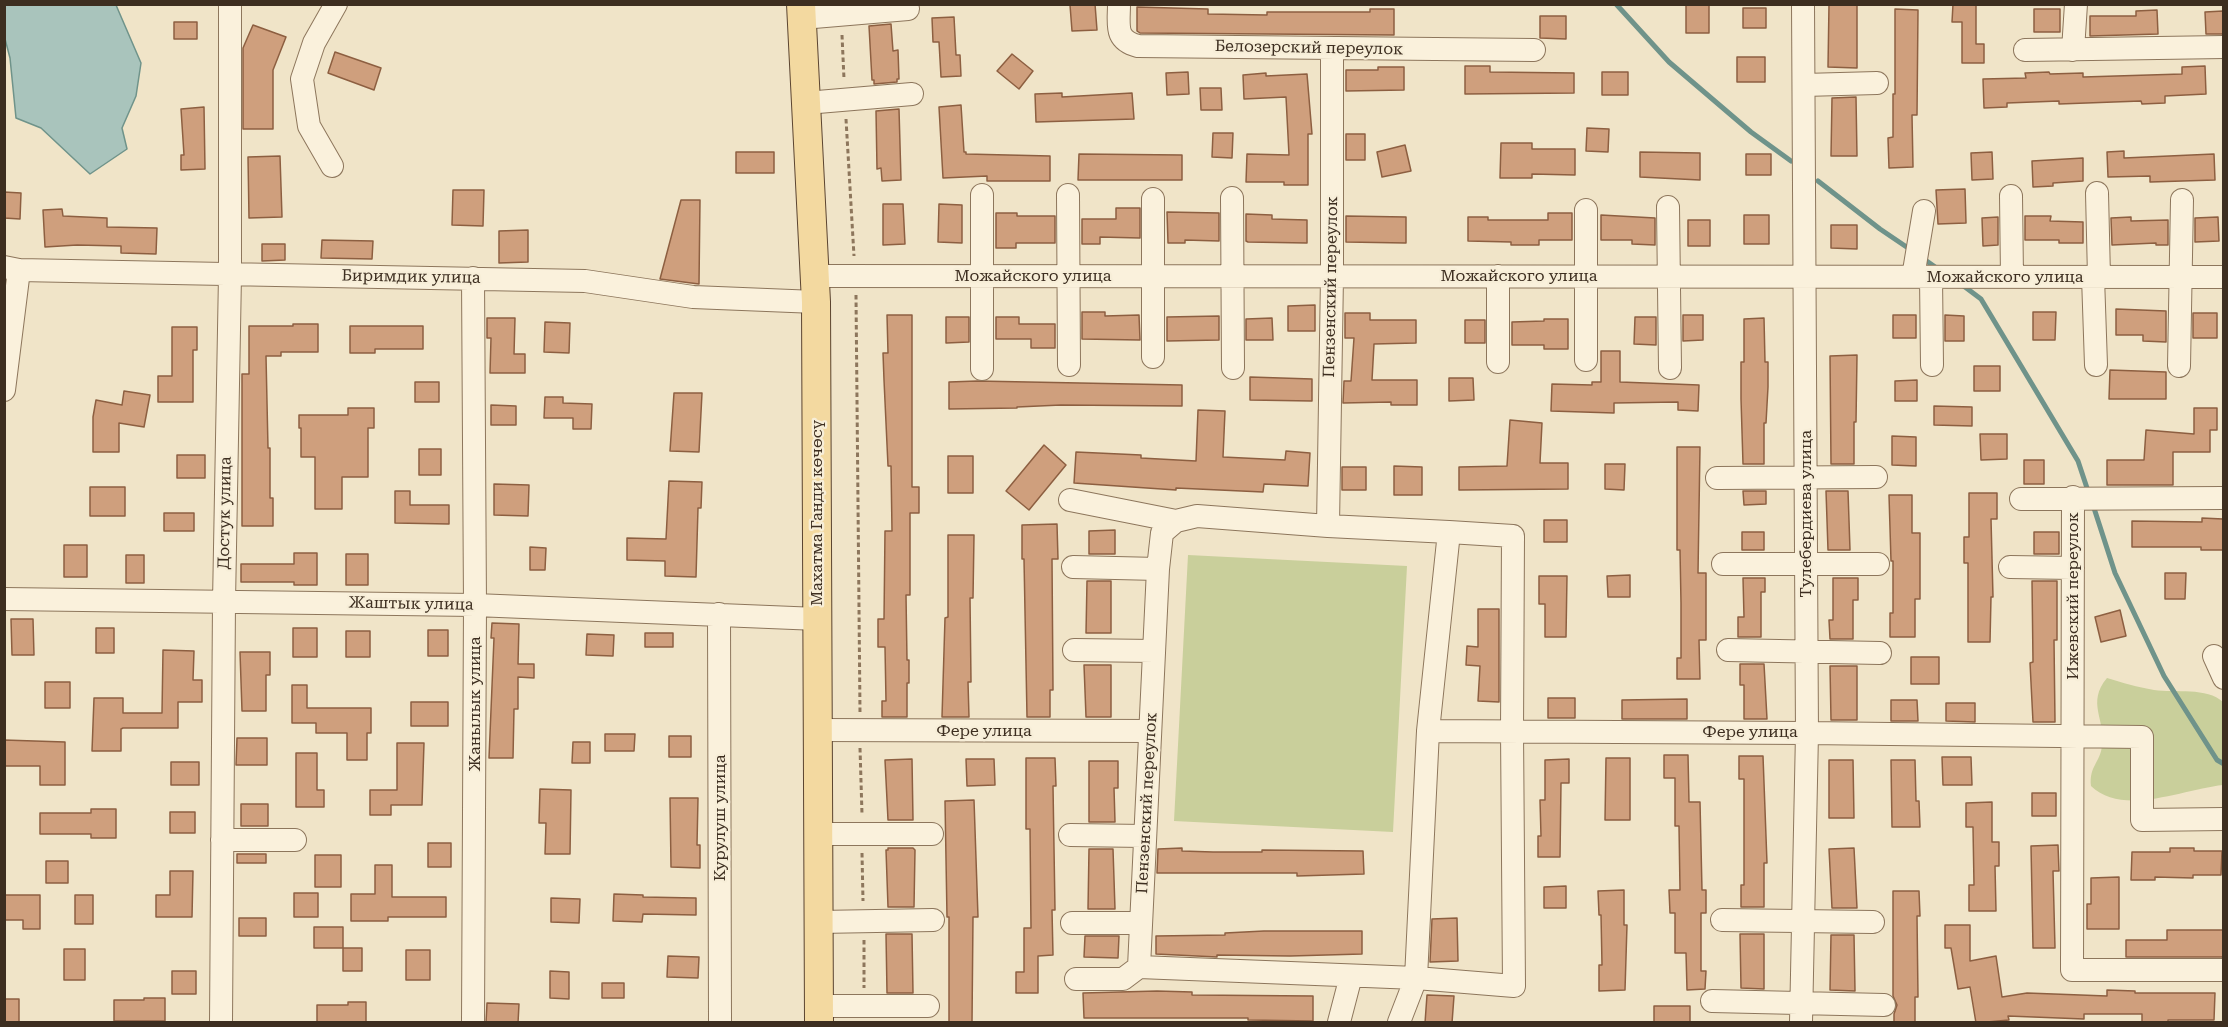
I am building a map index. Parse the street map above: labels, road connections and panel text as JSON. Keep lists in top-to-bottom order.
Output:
{
  "streets": {
    "main road": ["Махатма Ганди көчөсү"],
    "street": [
      "Белозерский переулок",
      "Можайского улица",
      "Биримдик улица",
      "Пензенский переулок",
      "Достук улица",
      "Тулебердиева улица",
      "Ижевский переулок",
      "Жаштык улица",
      "Жанылык улица",
      "Фере улица",
      "Курулуш улица"
    ]
  },
  "crossings": [
    ["Белозерский переулок", "Пензенский переулок"],
    ["Можайского улица", "Биримдик улица"],
    ["Можайского улица", "Пензенский переулок"],
    ["Можайского улица", "Махатма Ганди көчөсү"],
    ["Можайского улица", "Тулебердиева улица"],
    ["Биримдик улица", "Достук улица"],
    ["Биримдик улица", "Махатма Ганди көчөсү"],
    ["Биримдик улица", "Жанылык улица"],
    ["Пензенский переулок", "Фере улица"],
    ["Достук улица", "Жаштык улица"],
    ["Махатма Ганди көчөсү", "Жаштык улица"],
    ["Махатма Ганди көчөсү", "Фере улица"],
    ["Тулебердиева улица", "Фере улица"],
    ["Ижевский переулок", "Фере улица"],
    ["Жаштык улица", "Жанылык улица"],
    ["Жаштык улица", "Курулуш улица"]
  ]
}
